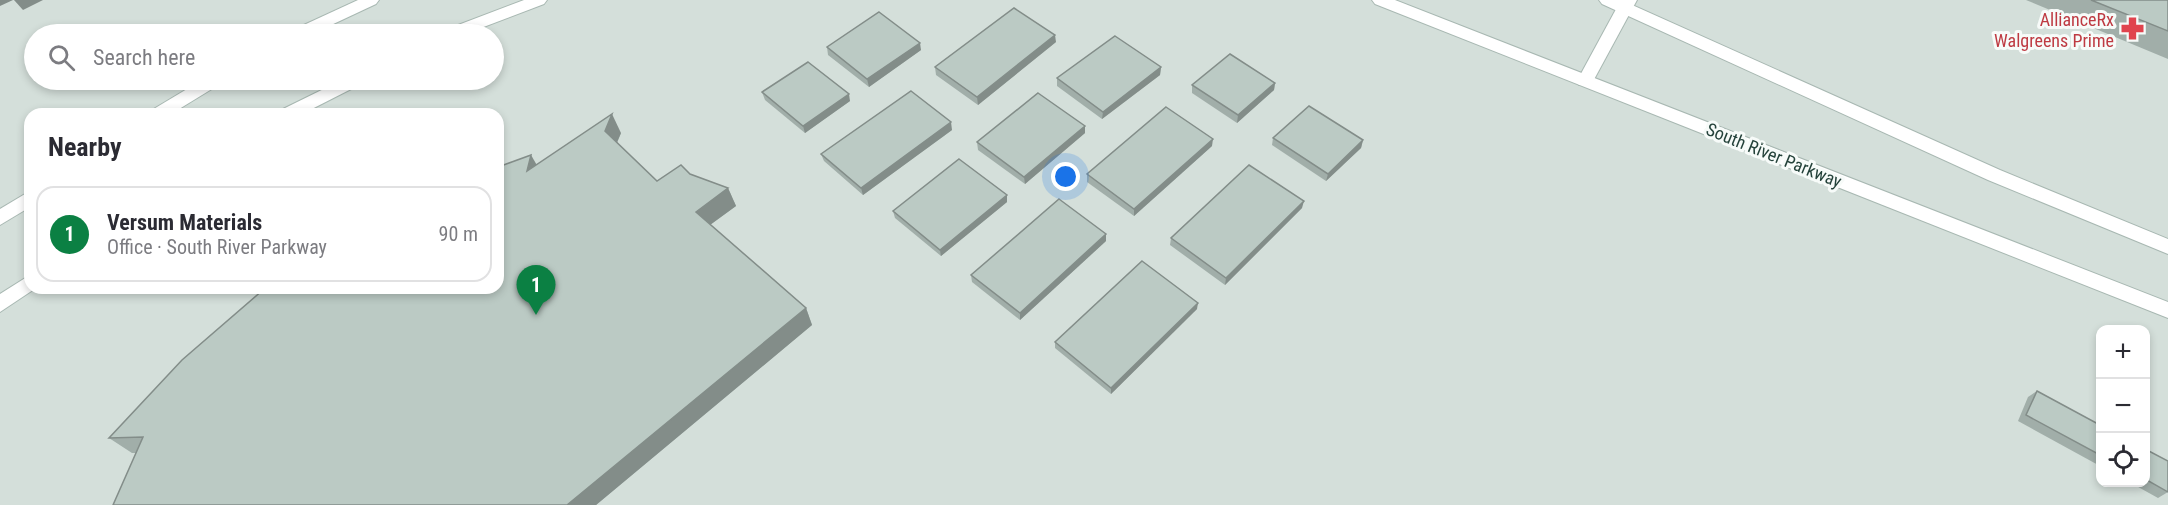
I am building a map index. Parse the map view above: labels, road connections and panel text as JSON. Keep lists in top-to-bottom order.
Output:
{
  "streets": {
    "street": ["South River Parkway"]
  },
  "places": {
    "pharmacy": ["AllianceRx Walgreens Prime"]
  },
  "page": {
    "search": "Search here",
    "heading": "Nearby",
    "list": [
      {
        "mark": "1",
        "name": "Versum Materials",
        "note": "Office · South River Parkway",
        "value": "90 m"
      }
    ],
    "pins": "1",
    "map_buttons": ["+", "−"]
  }
}
